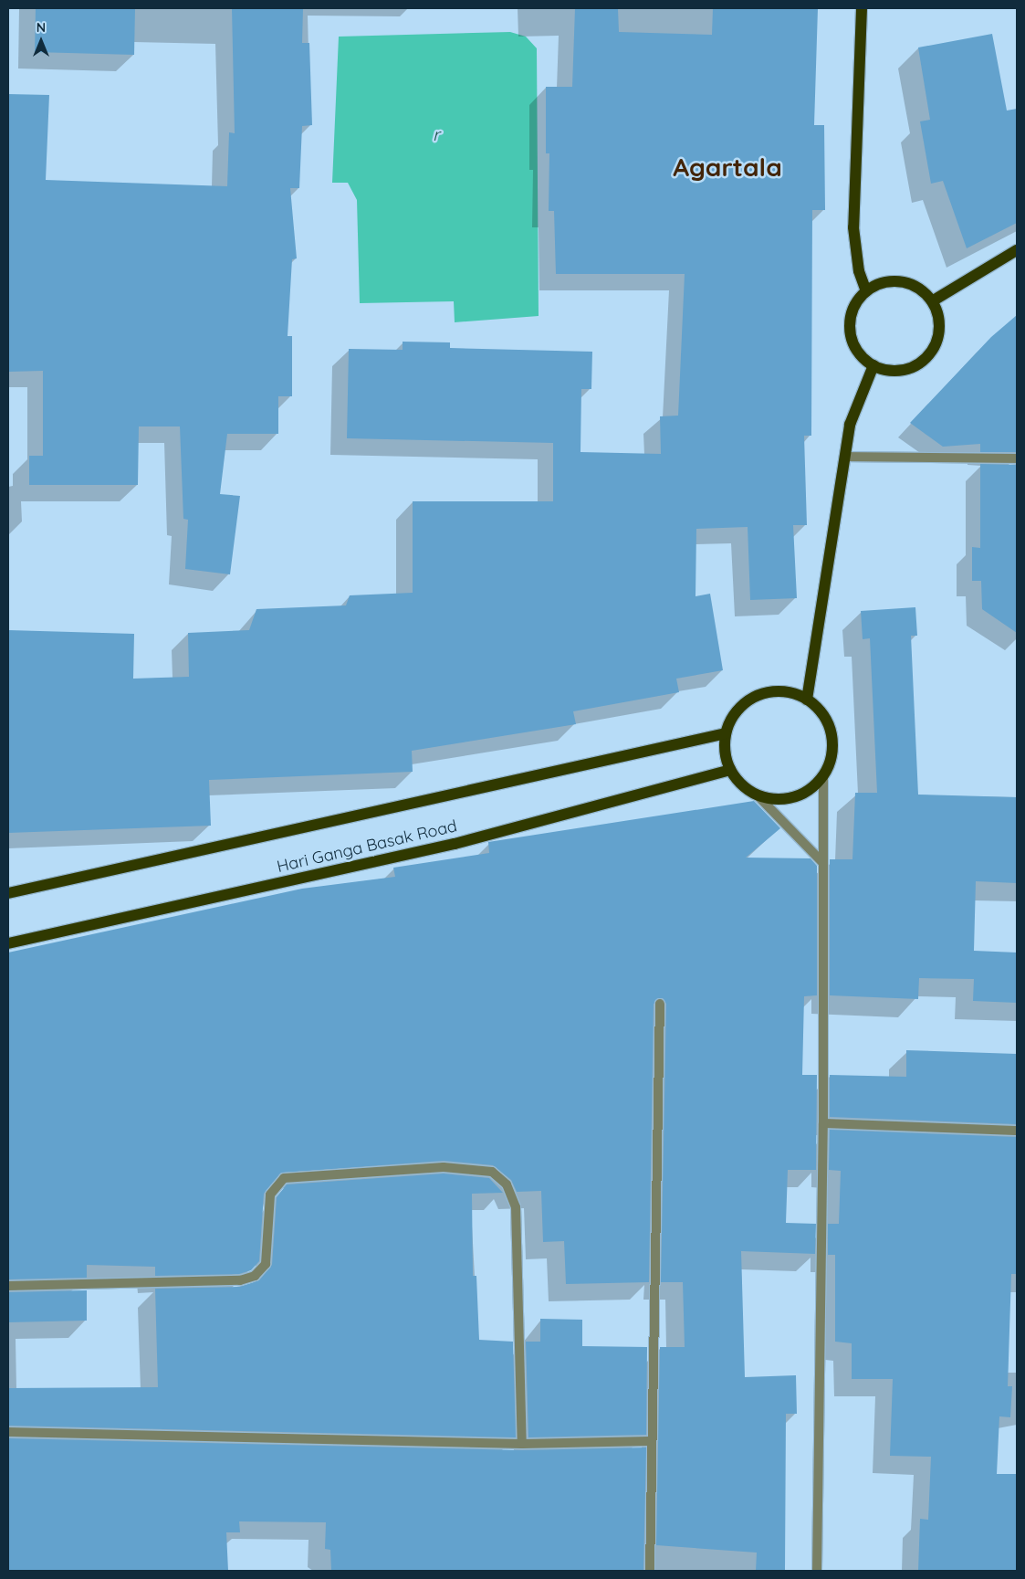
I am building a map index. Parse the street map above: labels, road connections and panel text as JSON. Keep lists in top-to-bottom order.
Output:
{
  "streets": {
    "main road": ["Hari Ganga Basak Road"]
  },
  "districts": ["Agartala"],
  "water": ["r"],
  "north": "top"
}
